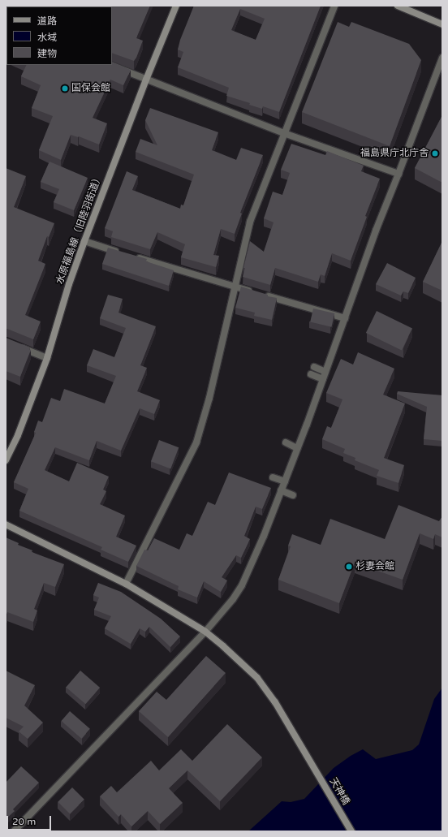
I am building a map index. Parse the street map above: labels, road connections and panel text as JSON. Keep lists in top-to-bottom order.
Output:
{
  "streets": {
    "main road": ["水原福島線（旧陸羽街道）", "天神橋"]
  },
  "places": ["国保会館", "福島県庁北庁舎", "杉妻会館"],
  "legend": ["道路", "水域", "建物"],
  "scale_bar": "20 m"
}
